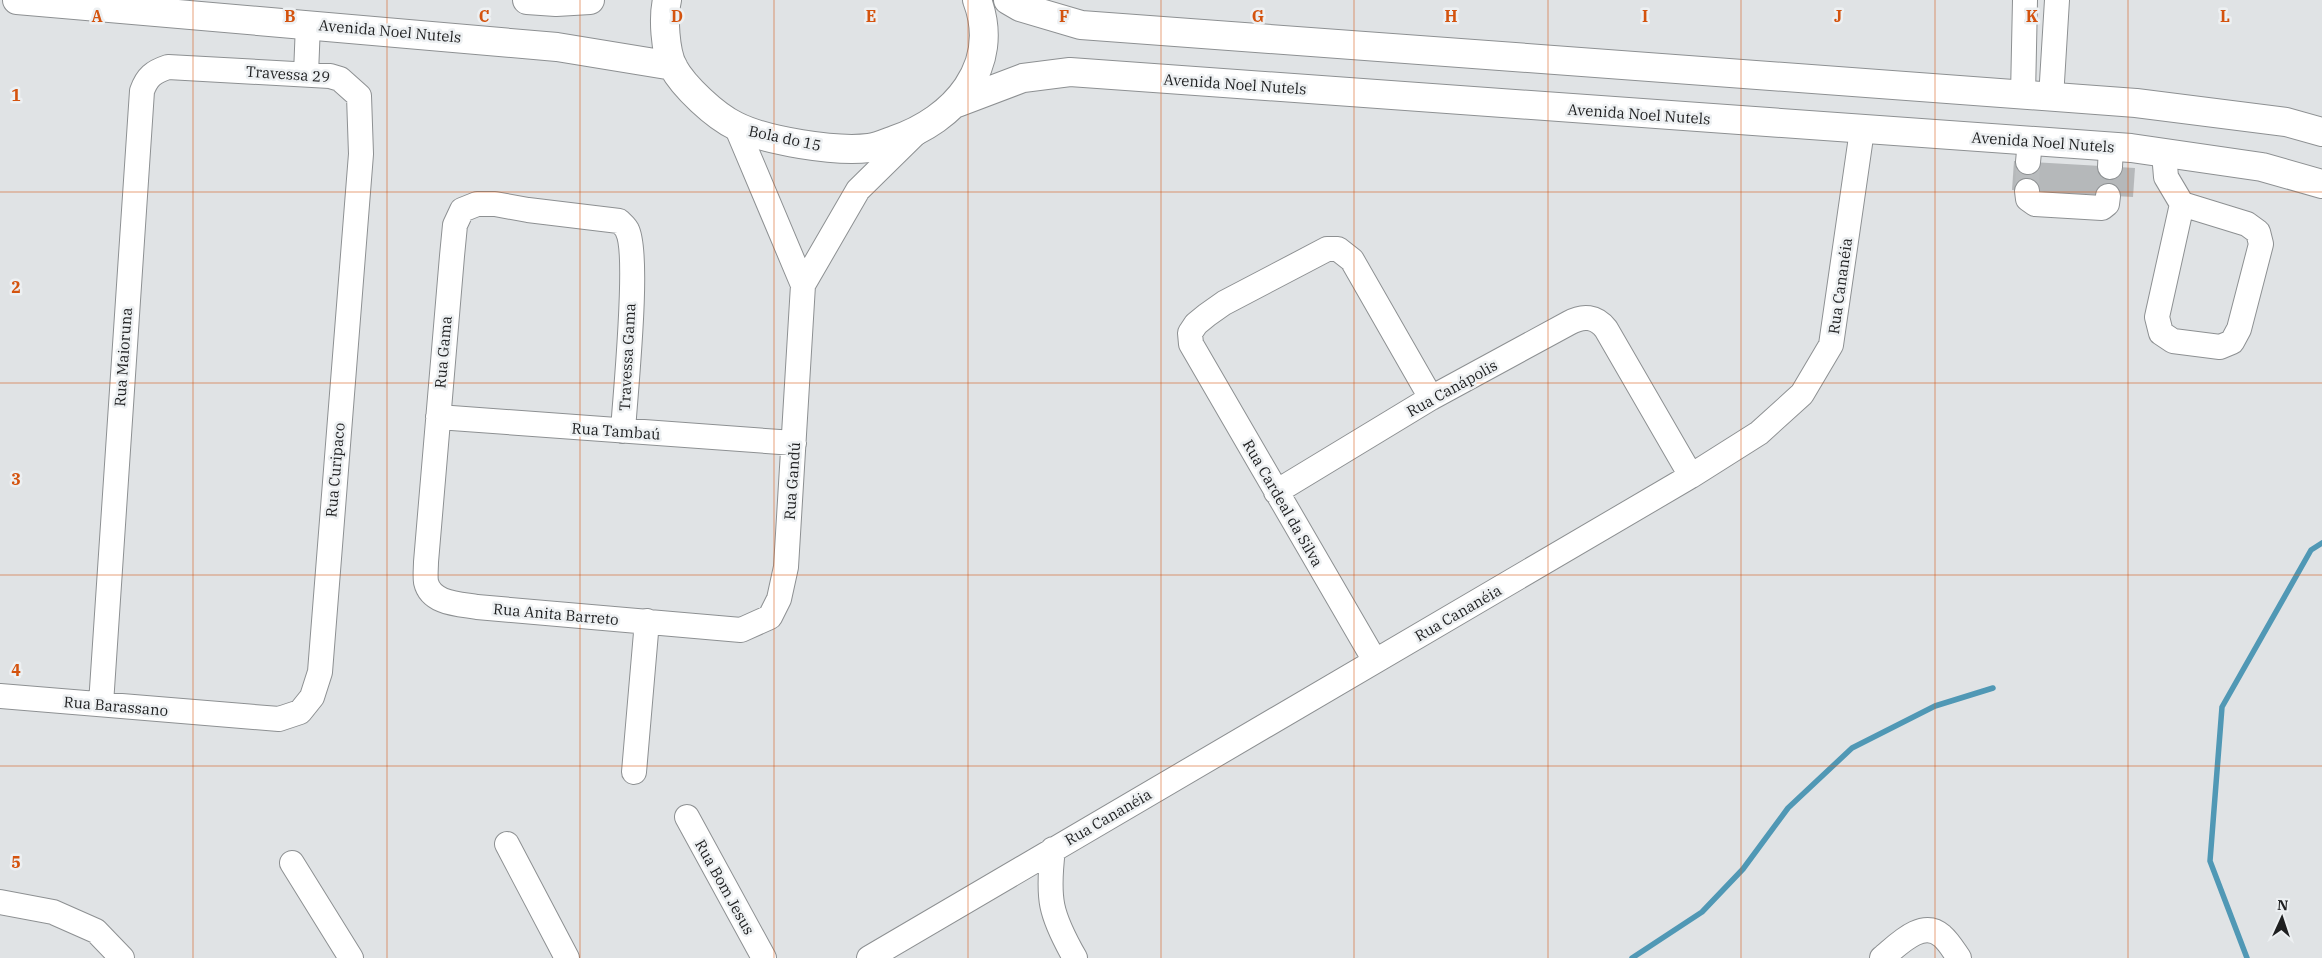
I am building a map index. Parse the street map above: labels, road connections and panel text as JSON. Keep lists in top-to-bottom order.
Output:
{
  "streets": {
    "main road": ["Avenida Noel Nutels", "Bola do 15"],
    "street": [
      "Travessa 29",
      "Rua Cananéia",
      "Rua Gama",
      "Rua Maioruna",
      "Travessa Gama",
      "Rua Canápolis",
      "Rua Tambaú",
      "Rua Curipaco",
      "Rua Gandú",
      "Rua Cardeal da Silva",
      "Rua Anita Barreto",
      "Rua Barassano",
      "Rua Bom Jesus"
    ]
  },
  "crossings": [
    ["Avenida Noel Nutels", "Bola do 15"],
    ["Avenida Noel Nutels", "Rua Cananéia"],
    ["Travessa 29", "Rua Maioruna"],
    ["Travessa 29", "Rua Curipaco"],
    ["Bola do 15", "Rua Gandú"],
    ["Rua Cananéia", "Rua Canápolis"],
    ["Rua Cananéia", "Rua Cardeal da Silva"],
    ["Rua Gama", "Travessa Gama"],
    ["Rua Gama", "Rua Tambaú"],
    ["Rua Gama", "Rua Anita Barreto"],
    ["Rua Maioruna", "Rua Barassano"],
    ["Travessa Gama", "Rua Tambaú"],
    ["Rua Canápolis", "Rua Cardeal da Silva"],
    ["Rua Tambaú", "Rua Gandú"],
    ["Rua Curipaco", "Rua Barassano"],
    ["Rua Gandú", "Rua Anita Barreto"]
  ],
  "north": "top",
  "grid": {
    "columns": [
      "A",
      "B",
      "C",
      "D",
      "E",
      "F",
      "G",
      "H",
      "I",
      "J",
      "K",
      "L"
    ],
    "rows": [
      "1",
      "2",
      "3",
      "4",
      "5"
    ]
  }
}
